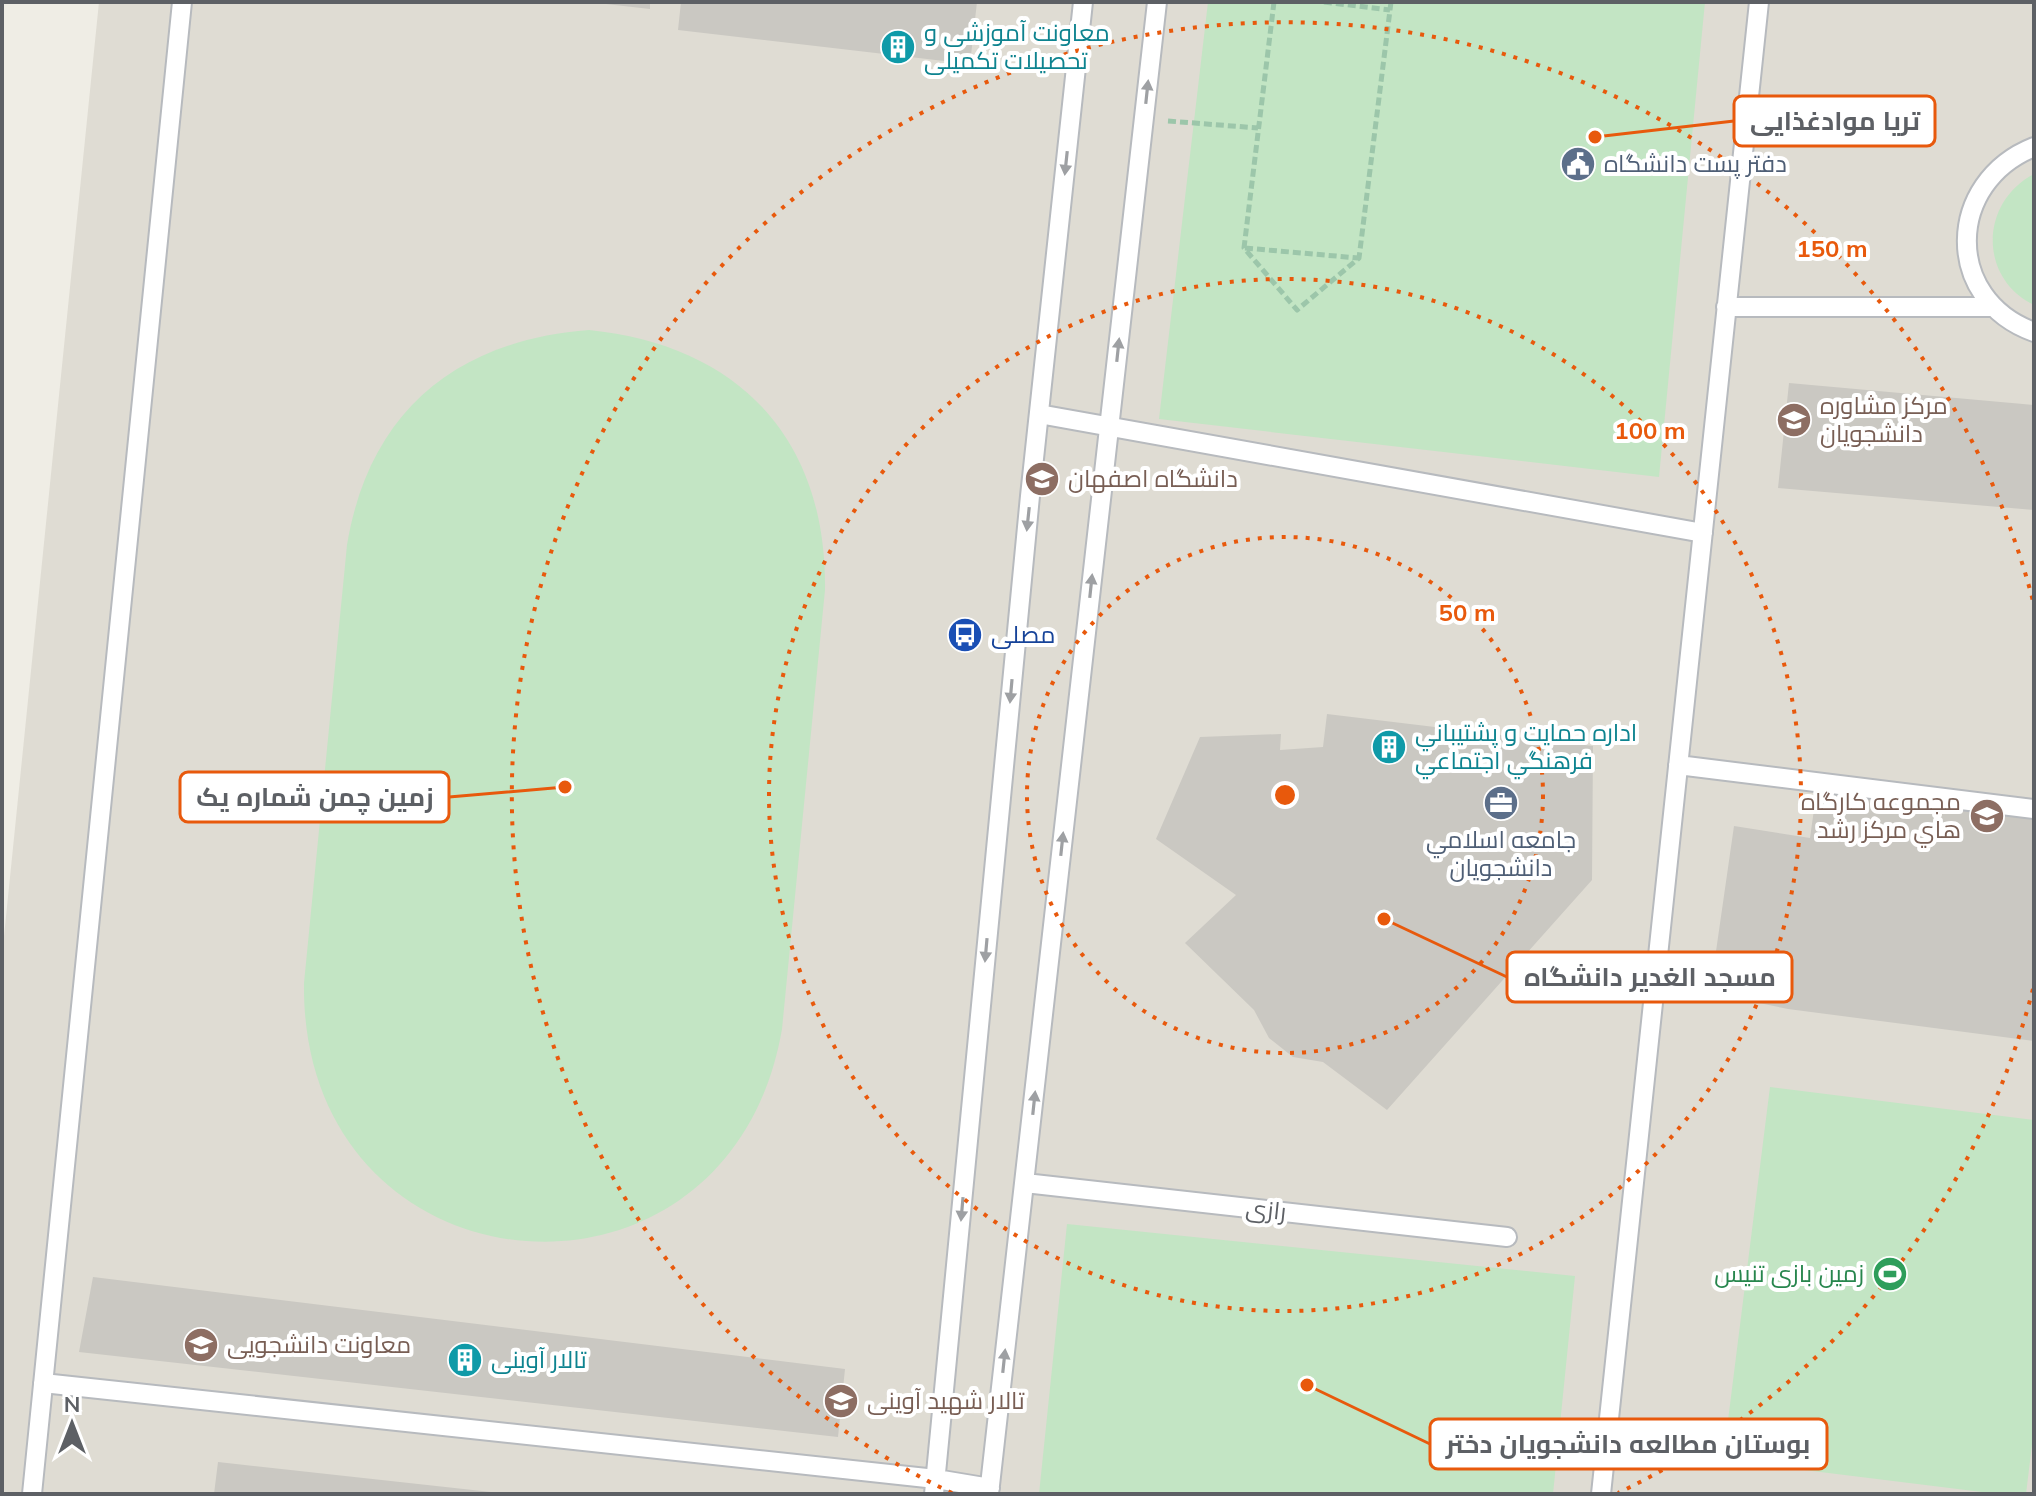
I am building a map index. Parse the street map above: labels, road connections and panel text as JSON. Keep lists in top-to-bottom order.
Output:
{
  "streets": {
    "lane": ["رازی"]
  },
  "places": {
    "building": ["معاونت آموزشی و تحصیلات تکمیلی", "اداره حمايت و پشتيباني فرهنگي اجتماعي", "تالار آوینی"],
    "other": [
      "تریا موادغذایی",
      "زمین چمن شماره یک",
      "مسجد الغدیر دانشگاه",
      "بوستان مطالعه دانشجویان دختر"
    ],
    "public building": ["دفتر پست دانشگاه"],
    "school or university": [
      "مرکز مشاوره دانشجویان",
      "دانشگاه اصفهان",
      "مجموعه کارگاه هاي مرکز رشد",
      "معاونت دانشجویی",
      "تالار شهید آوینی"
    ],
    "bus stop": ["مصلی"],
    "office": ["جامعه اسلامي دانشجويان"],
    "sports": ["زمین بازی تنیس"]
  },
  "north": "top",
  "rings": ["150 m", "100 m", "50 m"]
}
